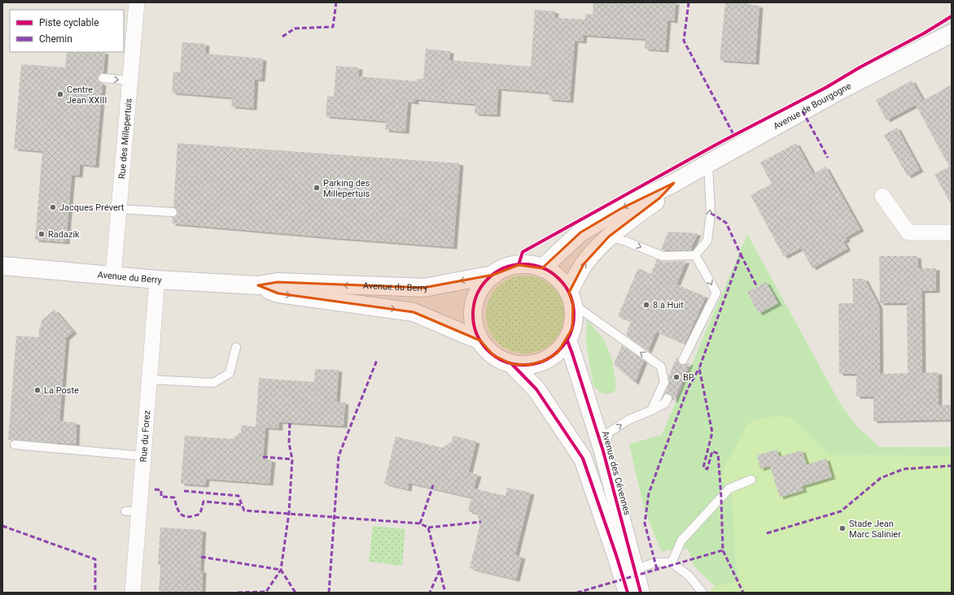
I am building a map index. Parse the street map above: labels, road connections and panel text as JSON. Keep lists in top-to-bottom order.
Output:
{
  "streets": {
    "street": [
      "Avenue de Bourgogne",
      "Rue des Millepertuis",
      "Avenue du Berry",
      "Rue du Forez",
      "Avenue des Cévennes"
    ]
  },
  "crossings": [
    ["Avenue de Bourgogne", "Avenue du Berry"],
    ["Avenue de Bourgogne", "Avenue des Cévennes"],
    ["Rue des Millepertuis", "Avenue du Berry"],
    ["Avenue du Berry", "Rue du Forez"],
    ["Avenue du Berry", "Avenue des Cévennes"]
  ],
  "places": [
    "Centre Jean XXIII",
    "Parking des Millepertuis",
    "Jacques Prévert",
    "Radazik",
    "8 à Huit",
    "BP",
    "La Poste",
    "Stade Jean Marc Salinier"
  ],
  "legend": ["Piste cyclable", "Chemin"]
}
